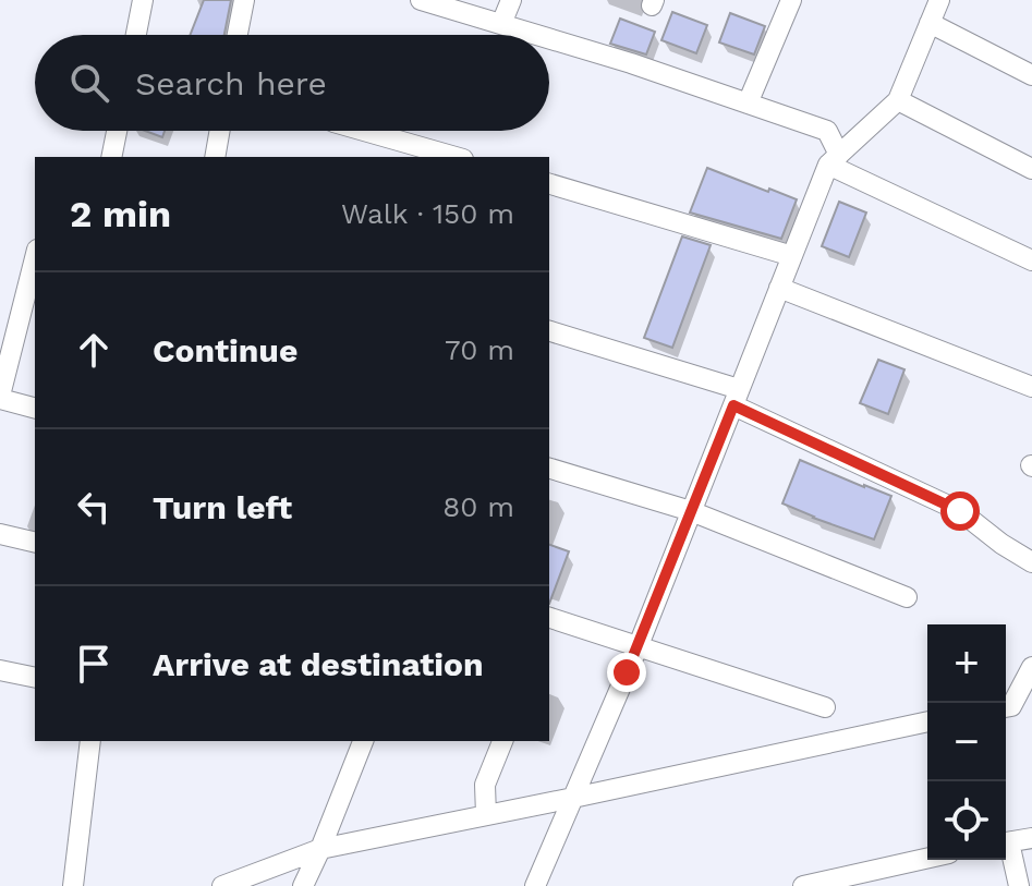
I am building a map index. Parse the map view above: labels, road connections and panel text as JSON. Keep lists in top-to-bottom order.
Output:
{
  "page": {
    "search": "Search here",
    "heading": ["2 min", "Walk · 150 m"],
    "list": [
      ["Continue", "70 m"],
      ["Turn left", "80 m"],
      "Arrive at destination"
    ],
    "map_buttons": ["+", "−"]
  }
}
